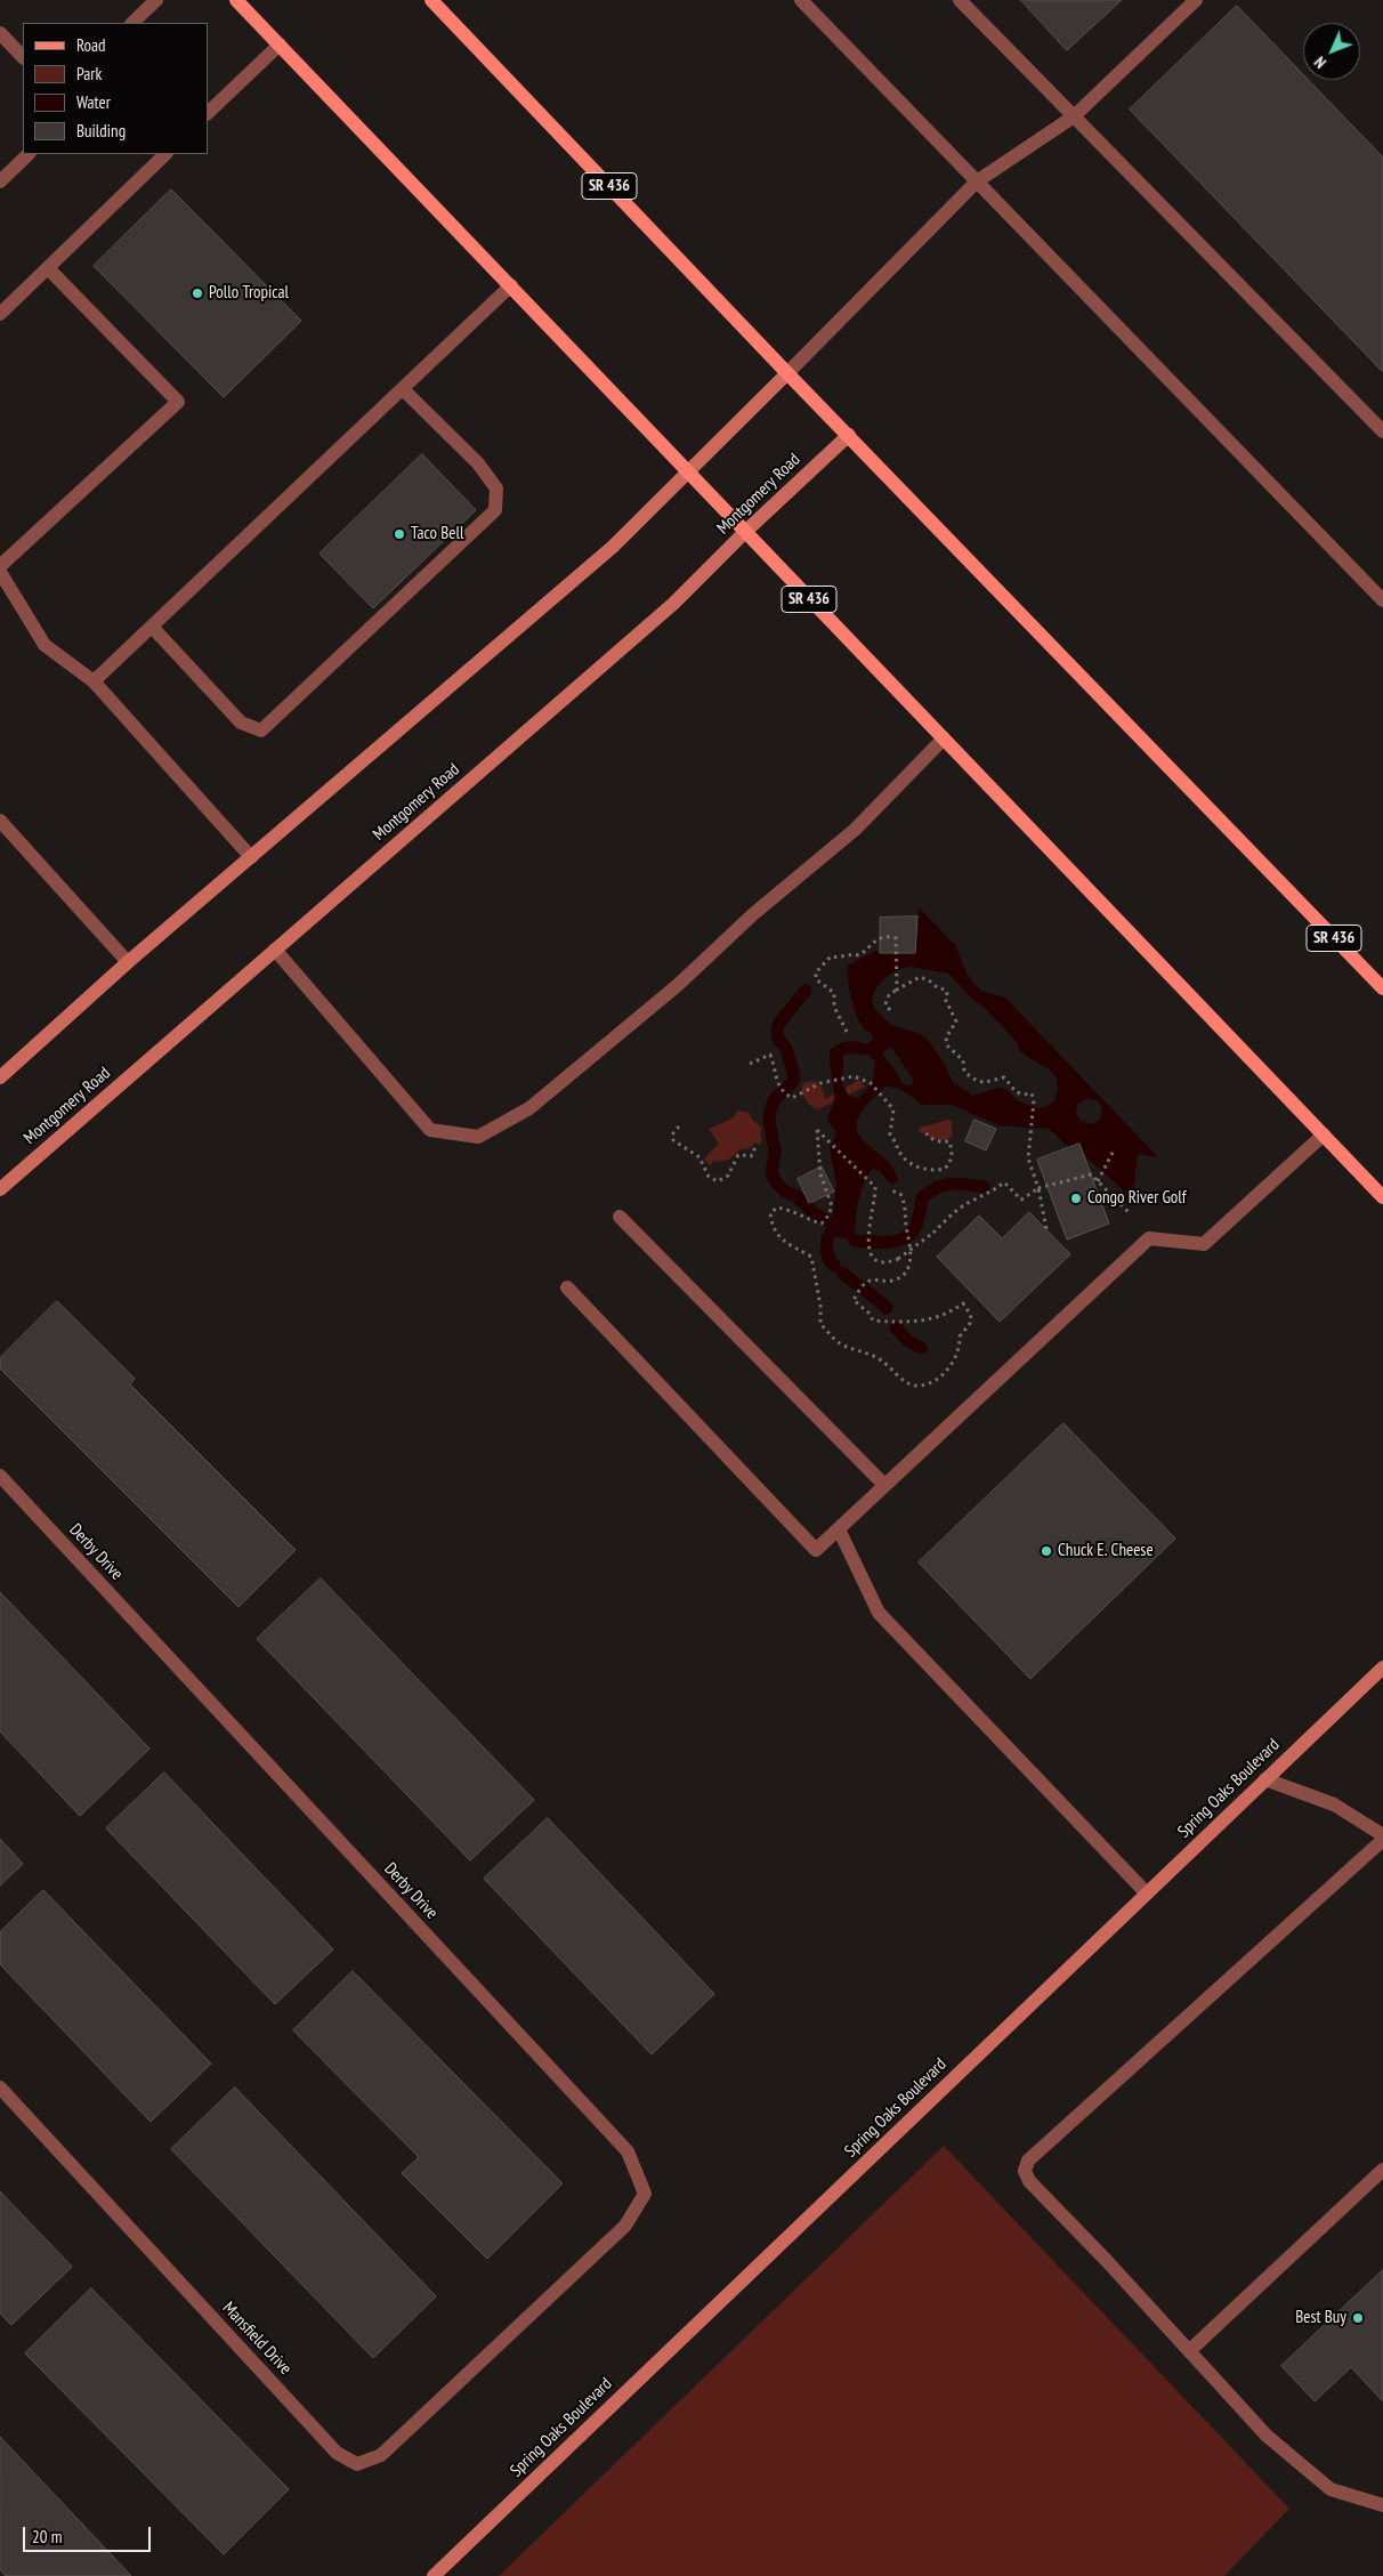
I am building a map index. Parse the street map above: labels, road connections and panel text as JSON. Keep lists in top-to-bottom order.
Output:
{
  "streets": {
    "main road": ["SR 436", "Montgomery Road", "Spring Oaks Boulevard"],
    "lane": ["Derby Drive", "Mansfield Drive"]
  },
  "crossings": [
    ["SR 436", "Montgomery Road"],
    ["Derby Drive", "Mansfield Drive"]
  ],
  "places": [
    "Pollo Tropical",
    "Taco Bell",
    "Congo River Golf",
    "Chuck E. Cheese",
    "Best Buy"
  ],
  "legend": [
    "Road",
    "Park",
    "Water",
    "Building"
  ],
  "scale_bar": "20 m",
  "north": "bottom left"
}
